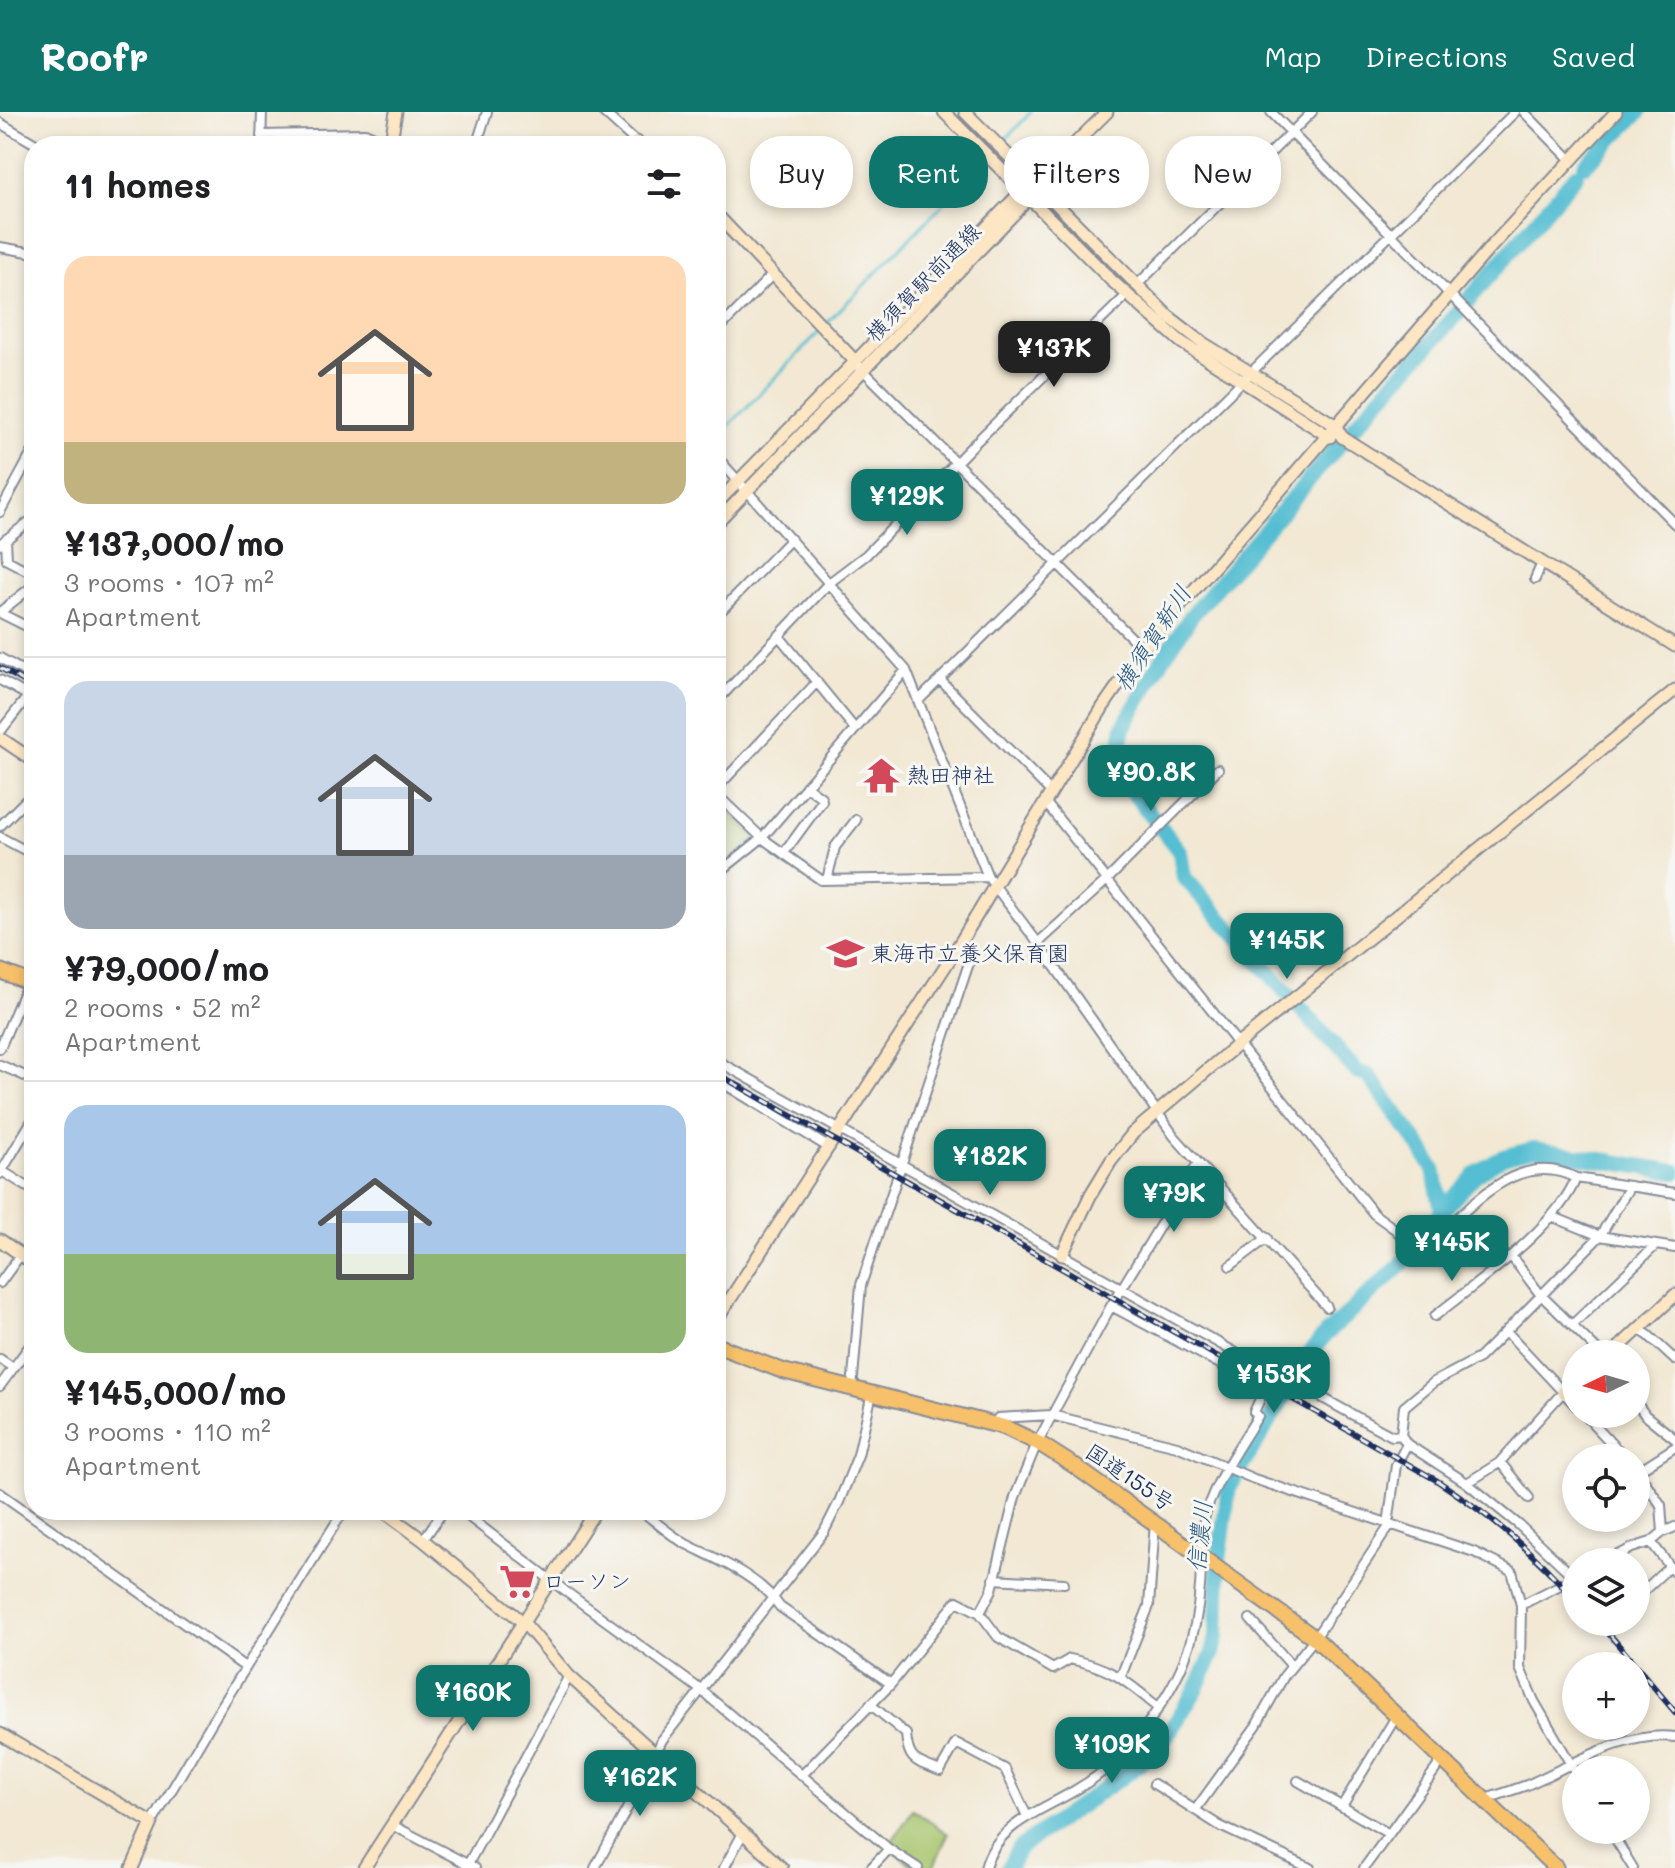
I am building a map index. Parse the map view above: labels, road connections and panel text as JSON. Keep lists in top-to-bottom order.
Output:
{
  "streets": {
    "highway": ["国道155号"],
    "street": ["横須賀駅前通線"]
  },
  "water": ["横須賀新川", "信濃川"],
  "places": {
    "temple": ["熱田神社"],
    "school or university": ["東海市立養父保育園"],
    "supermarket": ["ローソン"]
  },
  "north": "left",
  "page": {
    "header": "Roofr",
    "nav": ["Map", "Directions", "Saved"],
    "chip": [
      "Buy",
      "Rent",
      "Filters",
      "New"
    ],
    "heading": "11 homes",
    "list": [
      {
        "name": "¥137,000/mo",
        "note": "3 rooms · 107 m² · Apartment"
      },
      {
        "name": "¥79,000/mo",
        "note": "2 rooms · 52 m² · Apartment"
      },
      {
        "name": "¥145,000/mo",
        "note": "3 rooms · 110 m² · Apartment"
      }
    ],
    "price": [
      "¥137K",
      "¥129K",
      "¥90.8K",
      "¥145K",
      "¥182K",
      "¥79K",
      "¥145K",
      "¥153K",
      "¥160K",
      "¥109K",
      "¥162K"
    ],
    "map_buttons": ["+", "−"]
  }
}
